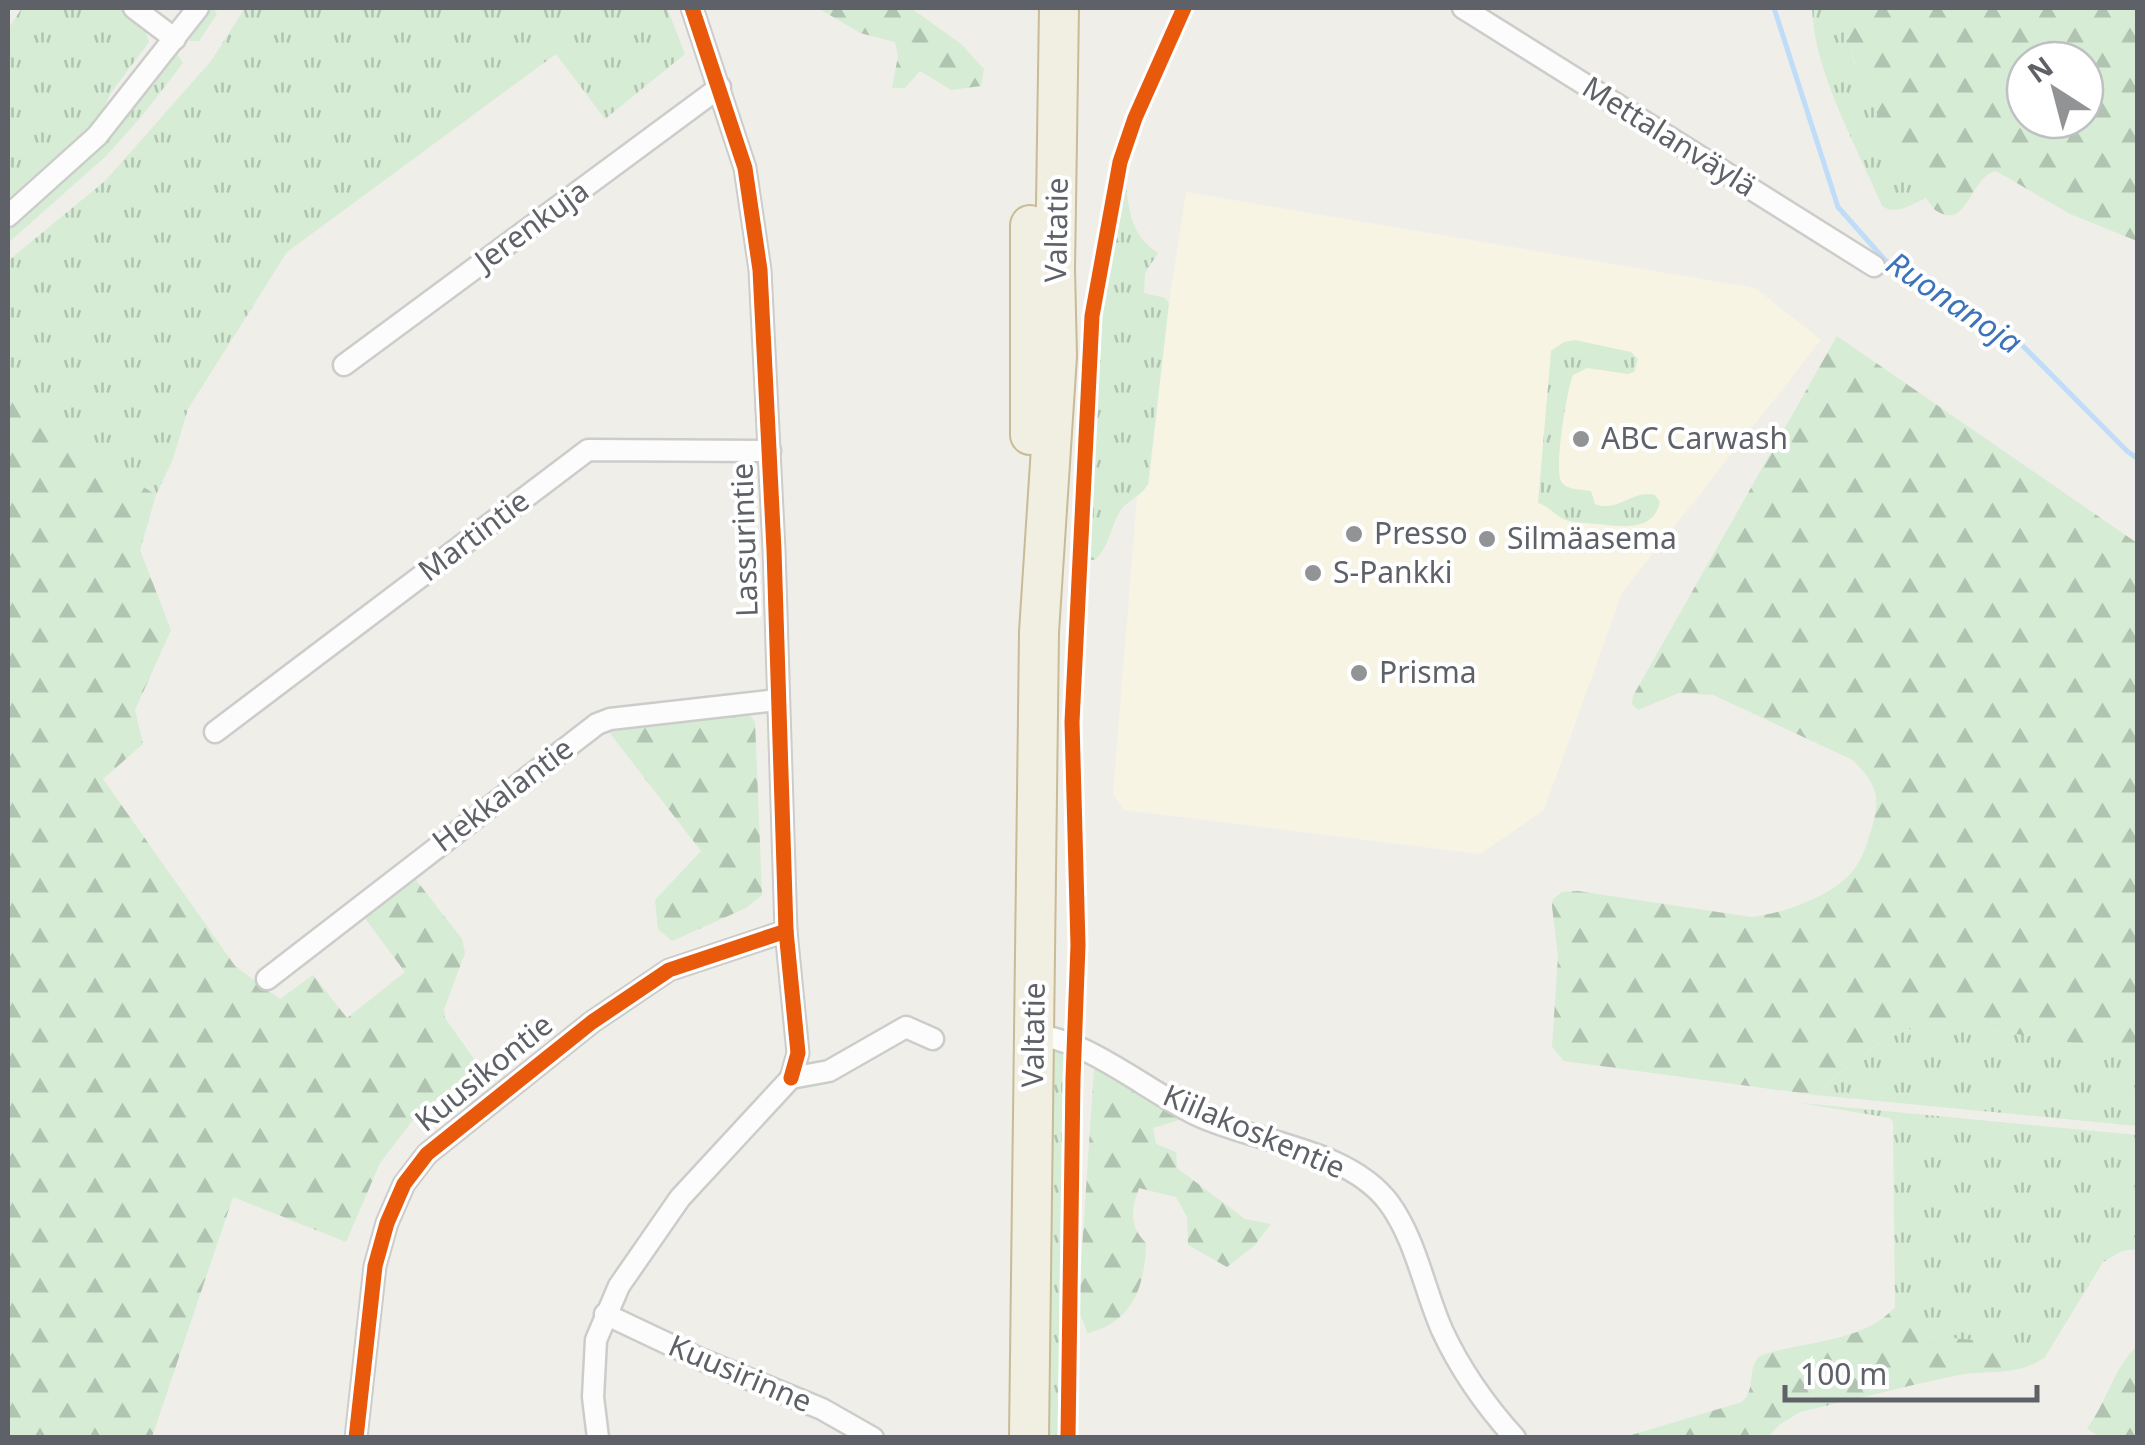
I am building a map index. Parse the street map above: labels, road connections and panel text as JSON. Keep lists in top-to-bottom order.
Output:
{
  "streets": {
    "highway": ["Valtatie"],
    "street": [
      "Mettalanväylä",
      "Jerenkuja",
      "Martintie",
      "Lassurintie",
      "Hekkalantie",
      "Kuusikontie",
      "Kiilakoskentie",
      "Kuusirinne"
    ]
  },
  "crossings": [
    ["Jerenkuja", "Lassurintie"],
    ["Valtatie", "Kiilakoskentie"],
    ["Martintie", "Lassurintie"],
    ["Lassurintie", "Hekkalantie"],
    ["Lassurintie", "Kuusikontie"]
  ],
  "water": ["Ruonanoja"],
  "places": [
    "ABC Carwash",
    "Presso",
    "Silmäasema",
    "S-Pankki",
    "Prisma"
  ],
  "scale_bar": "100 m",
  "north": "top left"
}
